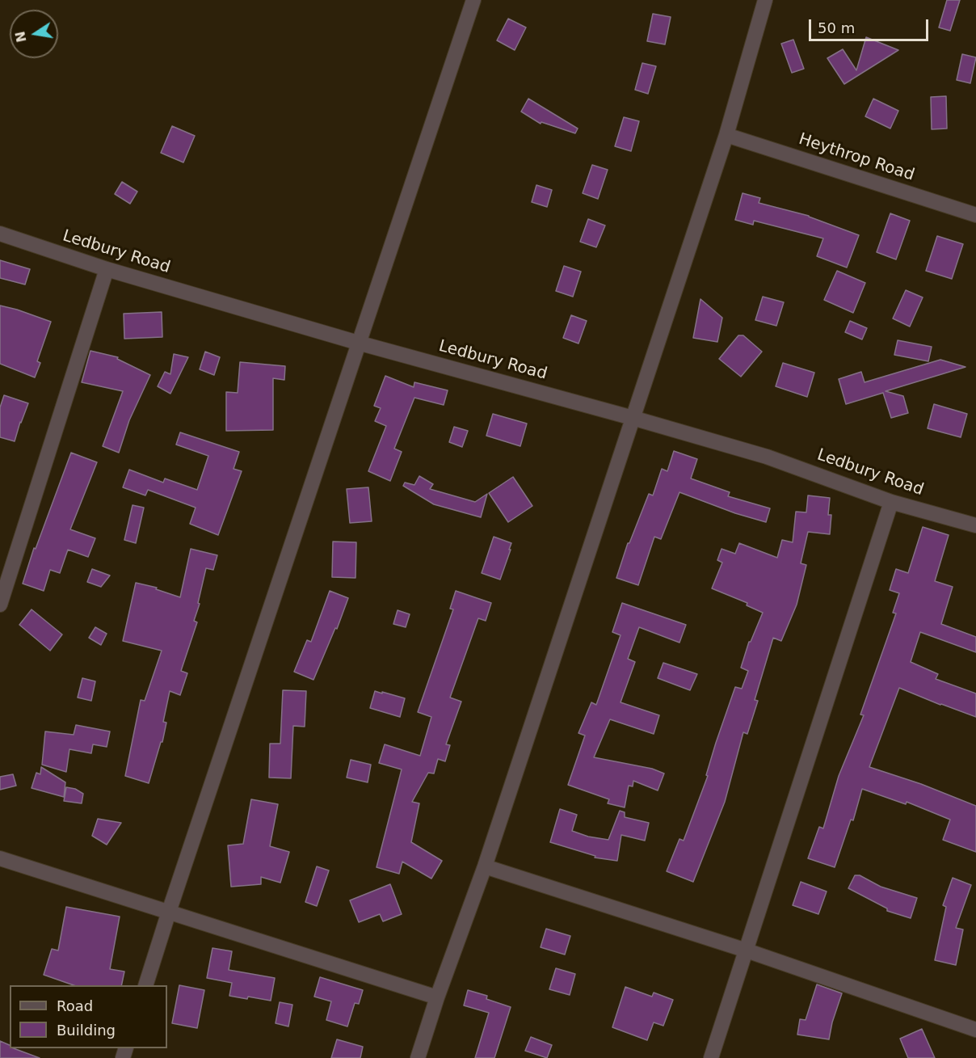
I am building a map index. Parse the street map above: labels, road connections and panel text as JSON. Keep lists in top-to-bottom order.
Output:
{
  "streets": {
    "street": ["Heythrop Road", "Ledbury Road"]
  },
  "legend": ["Road", "Building"],
  "scale_bar": "50 m",
  "north": "left"
}
